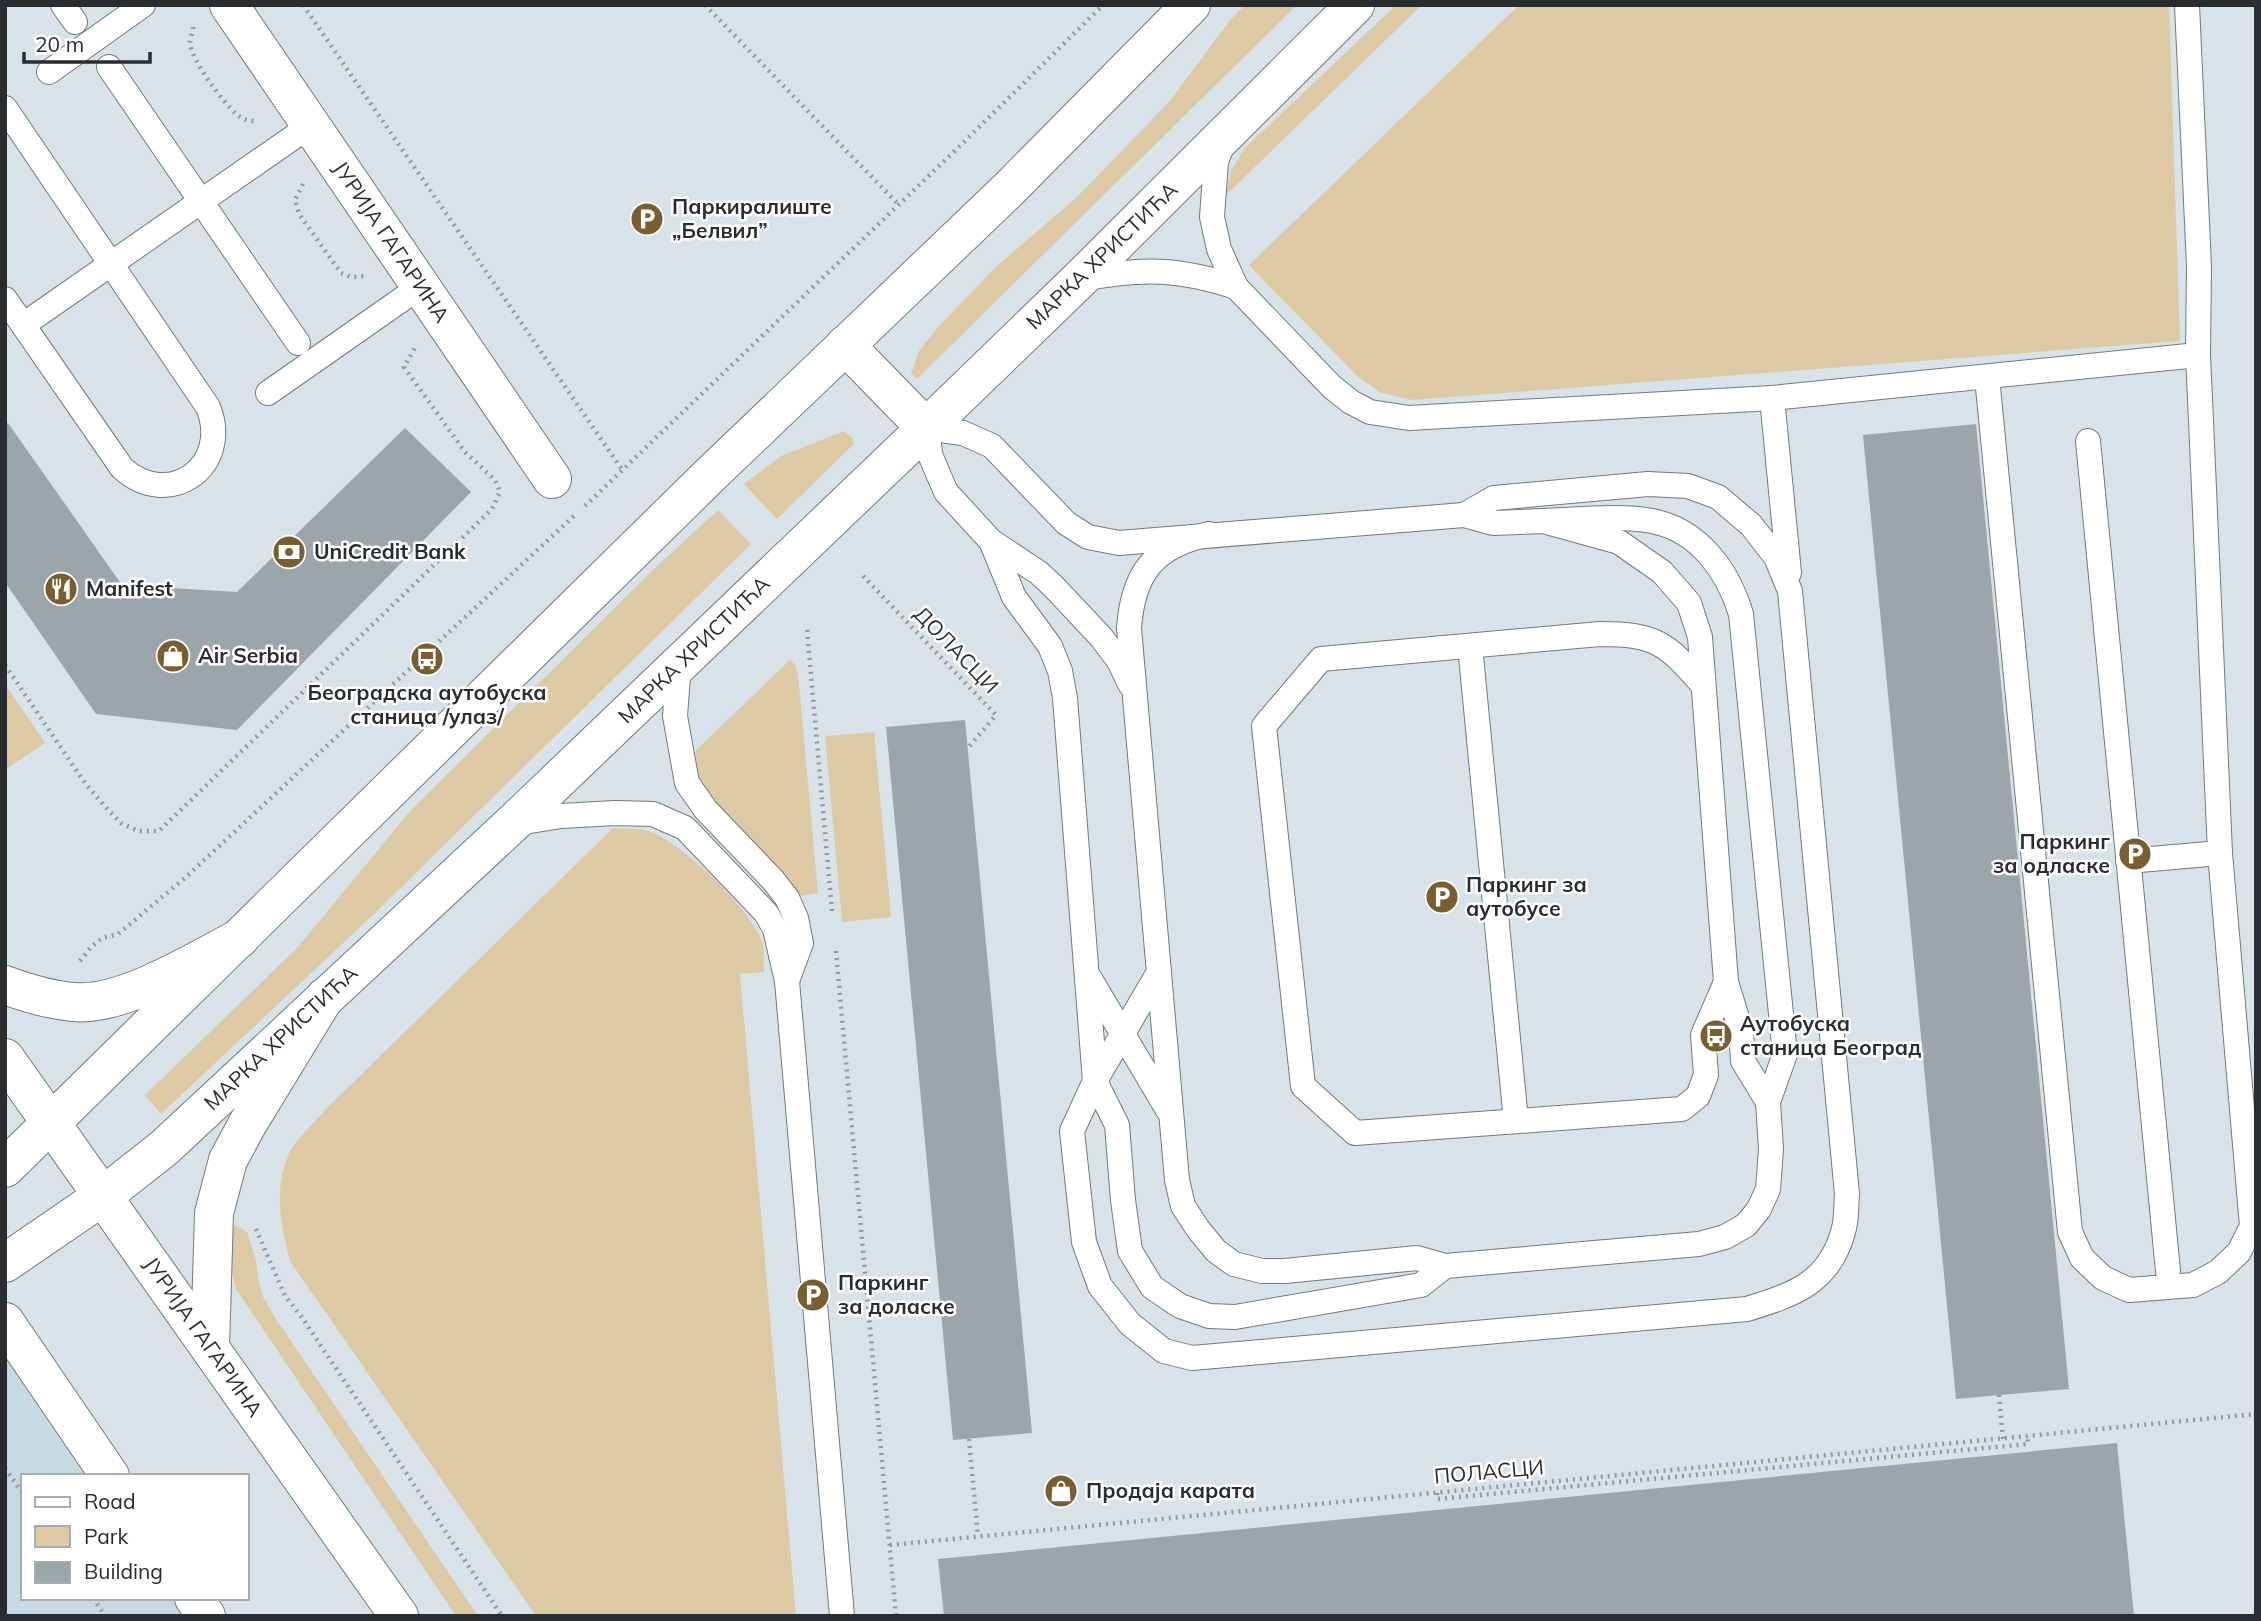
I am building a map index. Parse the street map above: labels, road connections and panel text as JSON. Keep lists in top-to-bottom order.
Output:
{
  "streets": {
    "street": ["ЈУРИЈА ГАГАРИНА", "МАРКА ХРИСТИЋА"],
    "path": ["ДОЛАСЦИ", "ПОЛАСЦИ"]
  },
  "crossings": [
    ["ЈУРИЈА ГАГАРИНА", "МАРКА ХРИСТИЋА"]
  ],
  "places": {
    "parking": [
      "Паркиралиште „Белвил”",
      "Паркинг за одласке",
      "Паркинг за аутобусе",
      "Паркинг за доласке"
    ],
    "bank": ["UniCredit Bank"],
    "restaurant": ["Manifest"],
    "shop": ["Air Serbia", "Продаја карата"],
    "bus stop": ["Београдска аутобуска станица /улаз/", "Аутобуска станица Београд"]
  },
  "legend": ["Road", "Park", "Building"],
  "scale_bar": "20 m"
}
